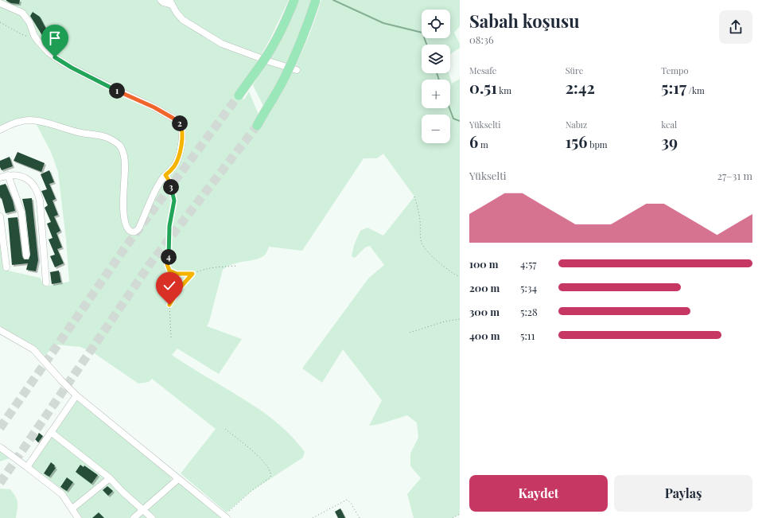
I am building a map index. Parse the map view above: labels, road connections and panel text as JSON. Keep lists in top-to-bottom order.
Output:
{
  "page": {
    "heading": ["Sabah koşusu", "08:36"],
    "map_buttons": ["+", "−"],
    "stats": [
      ["Mesafe", "0.51 km"],
      ["Süre", "2:42"],
      ["Tempo", "5:17 /km"],
      ["Yükselti", "6 m"],
      ["Nabız", "156 bpm"],
      ["kcal", "39"]
    ],
    "pins": [
      "1",
      "2",
      "3",
      "4"
    ],
    "chart": ["Yükselti", "27–31 m"],
    "list": [
      {
        "name": "100 m",
        "note": "4:57"
      },
      {
        "name": "200 m",
        "note": "5:34"
      },
      {
        "name": "300 m",
        "note": "5:28"
      },
      {
        "name": "400 m",
        "note": "5:11"
      }
    ],
    "buttons": ["Kaydet", "Paylaş"]
  }
}
